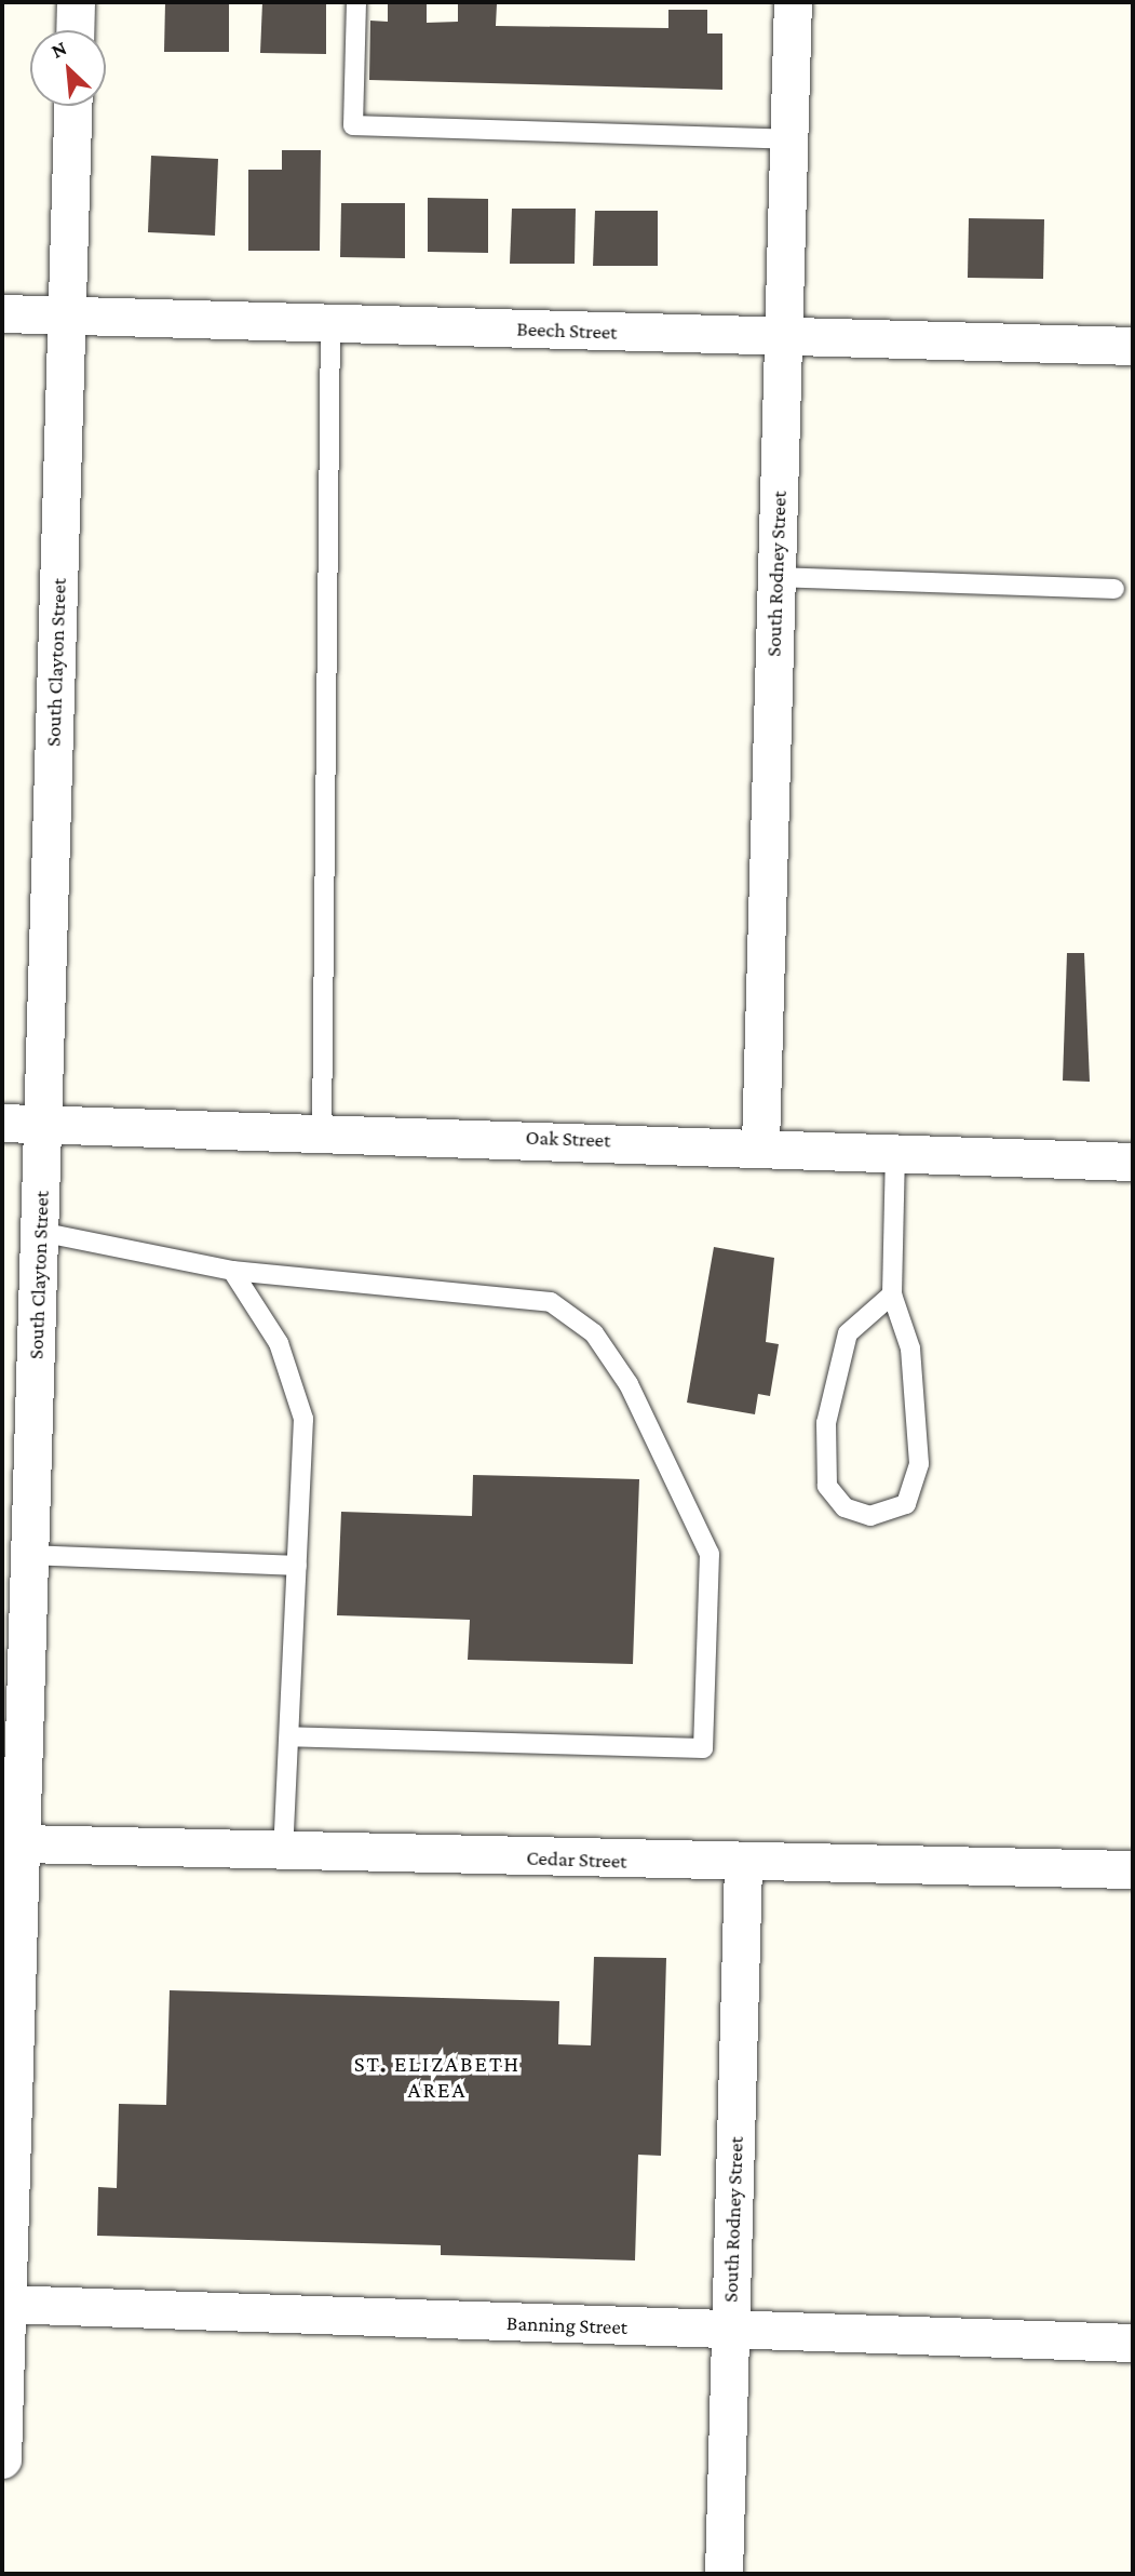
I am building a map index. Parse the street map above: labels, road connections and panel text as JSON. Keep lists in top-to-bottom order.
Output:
{
  "streets": {
    "street": [
      "Beech Street",
      "South Rodney Street",
      "South Clayton Street",
      "Oak Street",
      "Cedar Street",
      "Banning Street"
    ]
  },
  "crossings": [
    ["Beech Street", "South Rodney Street"],
    ["Beech Street", "South Clayton Street"],
    ["South Rodney Street", "Oak Street"],
    ["South Rodney Street", "Cedar Street"],
    ["South Rodney Street", "Banning Street"],
    ["South Clayton Street", "Oak Street"],
    ["South Clayton Street", "Cedar Street"],
    ["South Clayton Street", "Banning Street"]
  ],
  "districts": ["ST. ELIZABETH AREA"],
  "north": "top left"
}
